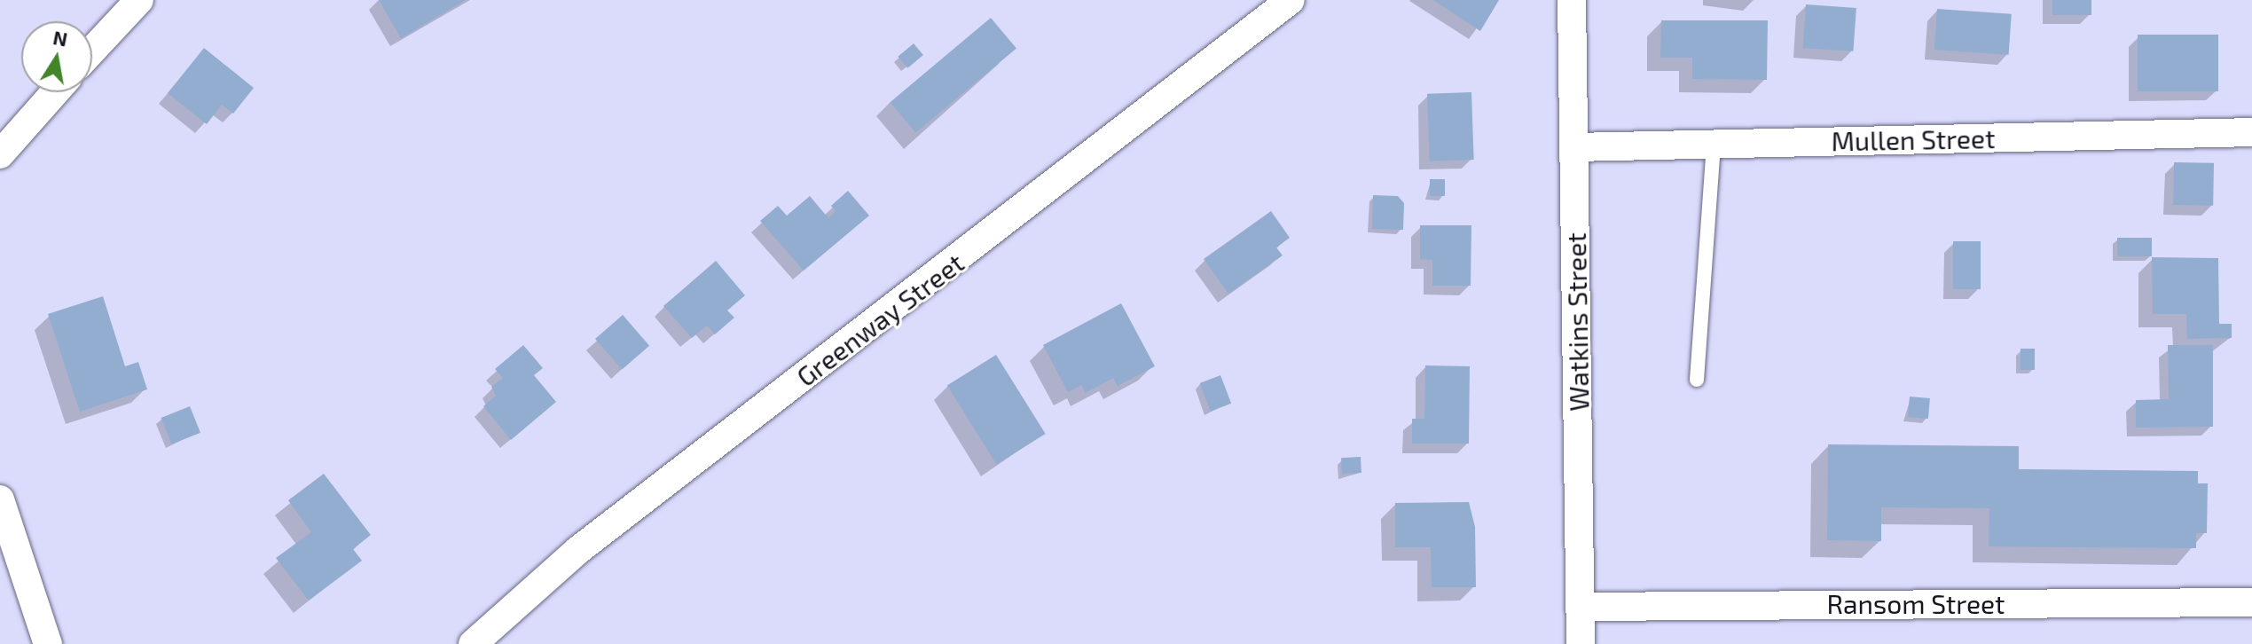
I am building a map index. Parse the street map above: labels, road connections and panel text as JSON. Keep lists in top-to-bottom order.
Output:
{
  "streets": {
    "street": [
      "Mullen Street",
      "Greenway Street",
      "Watkins Street",
      "Ransom Street"
    ]
  },
  "crossings": [
    ["Mullen Street", "Watkins Street"],
    ["Watkins Street", "Ransom Street"]
  ],
  "north": "top"
}
